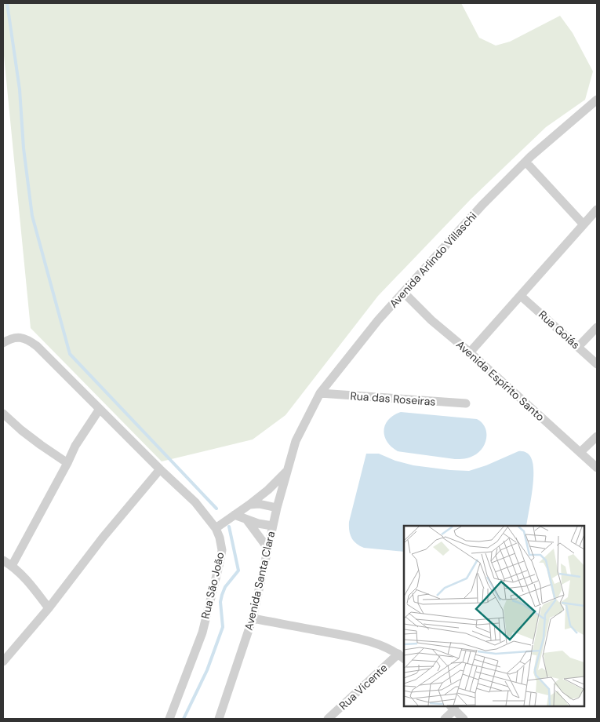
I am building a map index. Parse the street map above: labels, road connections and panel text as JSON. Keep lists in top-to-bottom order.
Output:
{
  "streets": {
    "street": [
      "Avenida Arlindo Villaschi",
      "Rua Goiás",
      "Avenida Espírito Santo",
      "Rua das Roseiras",
      "Avenida Santa Clara",
      "Rua São João",
      "Rua Vicente"
    ]
  },
  "crossings": [
    ["Avenida Arlindo Villaschi", "Avenida Espírito Santo"],
    ["Avenida Arlindo Villaschi", "Rua das Roseiras"],
    ["Avenida Arlindo Villaschi", "Avenida Santa Clara"]
  ]
}
